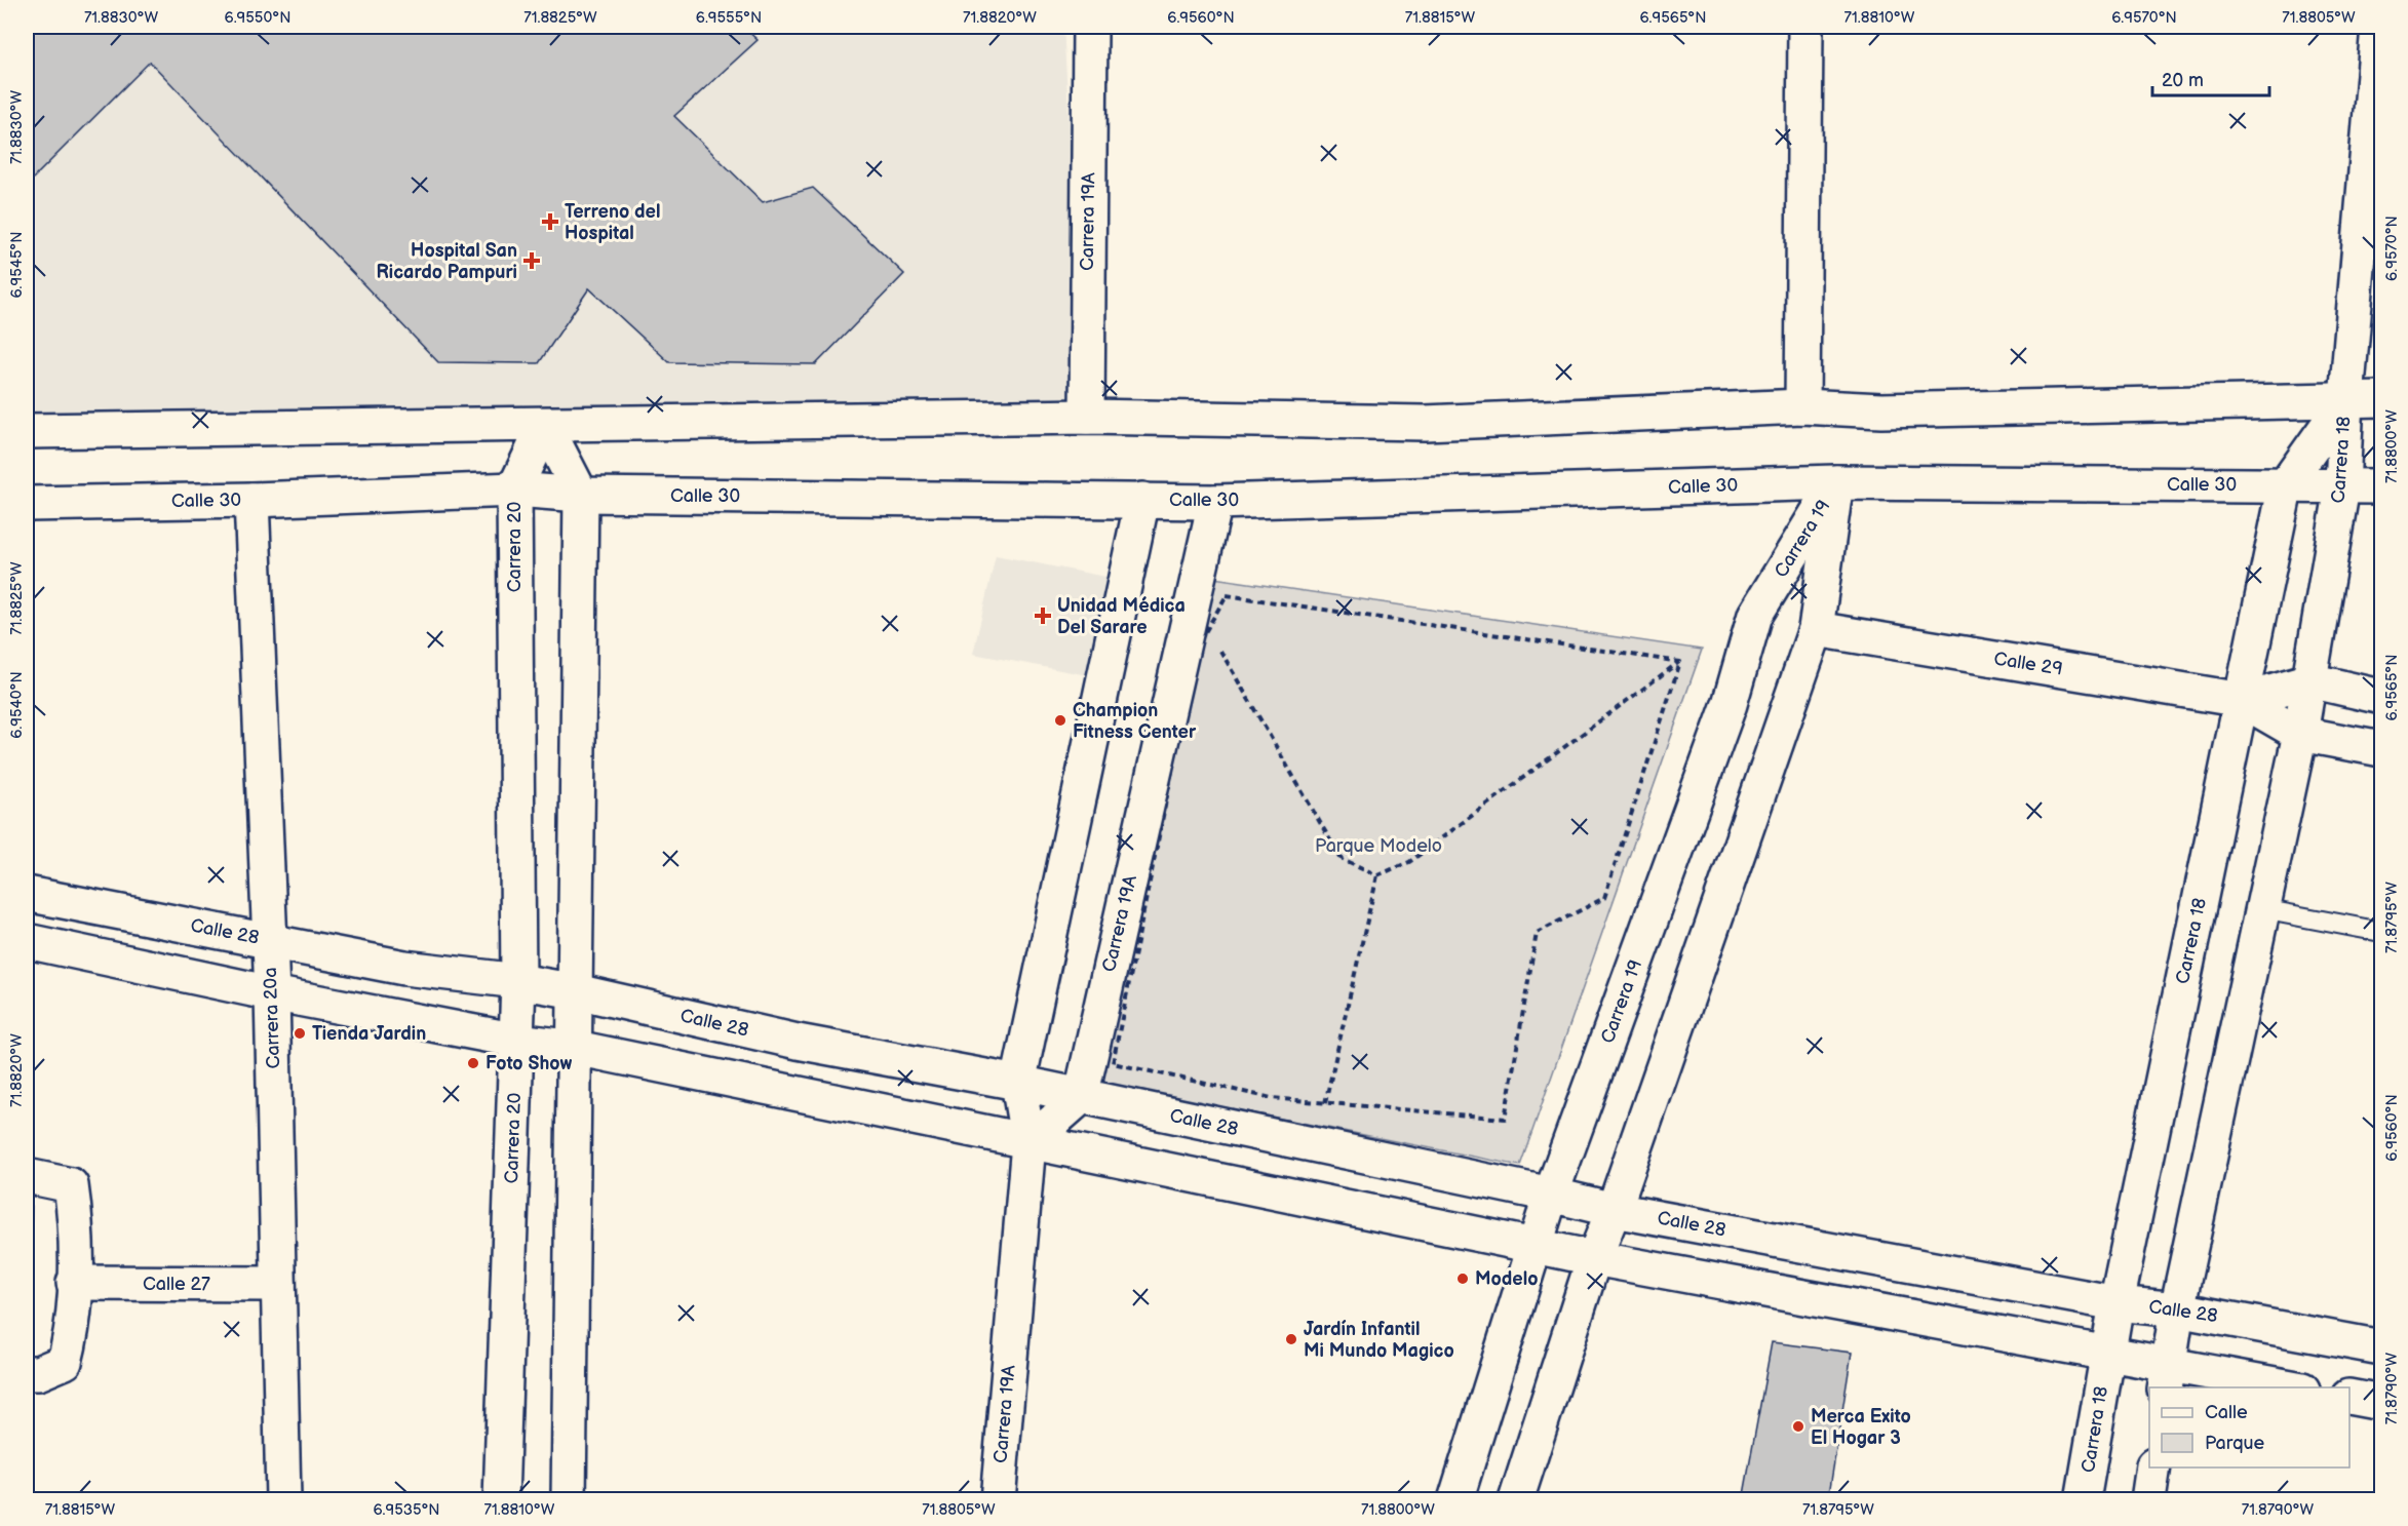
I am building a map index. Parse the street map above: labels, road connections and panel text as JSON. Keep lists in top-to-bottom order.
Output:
{
  "streets": {
    "street": [
      "Carrera 19A",
      "Carrera 18",
      "Calle 30",
      "Carrera 19",
      "Carrera 20",
      "Calle 29",
      "Calle 28",
      "Carrera 20a",
      "Calle 27"
    ]
  },
  "crossings": [
    ["Carrera 19A", "Calle 30"],
    ["Carrera 19A", "Calle 28"],
    ["Carrera 18", "Calle 30"],
    ["Carrera 18", "Calle 29"],
    ["Carrera 18", "Calle 28"],
    ["Calle 30", "Carrera 19"],
    ["Calle 30", "Carrera 20"],
    ["Calle 30", "Carrera 20a"],
    ["Carrera 19", "Calle 29"],
    ["Carrera 19", "Calle 28"],
    ["Carrera 20", "Calle 28"],
    ["Calle 28", "Carrera 20a"],
    ["Carrera 20a", "Calle 27"]
  ],
  "parks": ["Parque Modelo"],
  "places": {
    "health": ["Terreno del Hospital", "Hospital San Ricardo Pampuri", "Unidad Médica Del Sarare"],
    "other": [
      "Champion Fitness Center",
      "Tienda Jardin",
      "Foto Show",
      "Modelo",
      "Jardín Infantil Mi Mundo Magico",
      "Merca Exito El Hogar 3"
    ]
  },
  "legend": ["Calle", "Parque"],
  "scale_bar": "20 m",
  "coordinates": [
    "71.8830°W",
    "6.9550°N",
    "71.8825°W",
    "6.9555°N",
    "71.8820°W",
    "6.9560°N",
    "71.8815°W",
    "6.9565°N",
    "71.8810°W",
    "6.9570°N",
    "71.8805°W",
    "6.9545°N",
    "71.8800°W",
    "6.9540°N",
    "71.8795°W",
    "71.8790°W",
    "6.9535°N"
  ]
}
